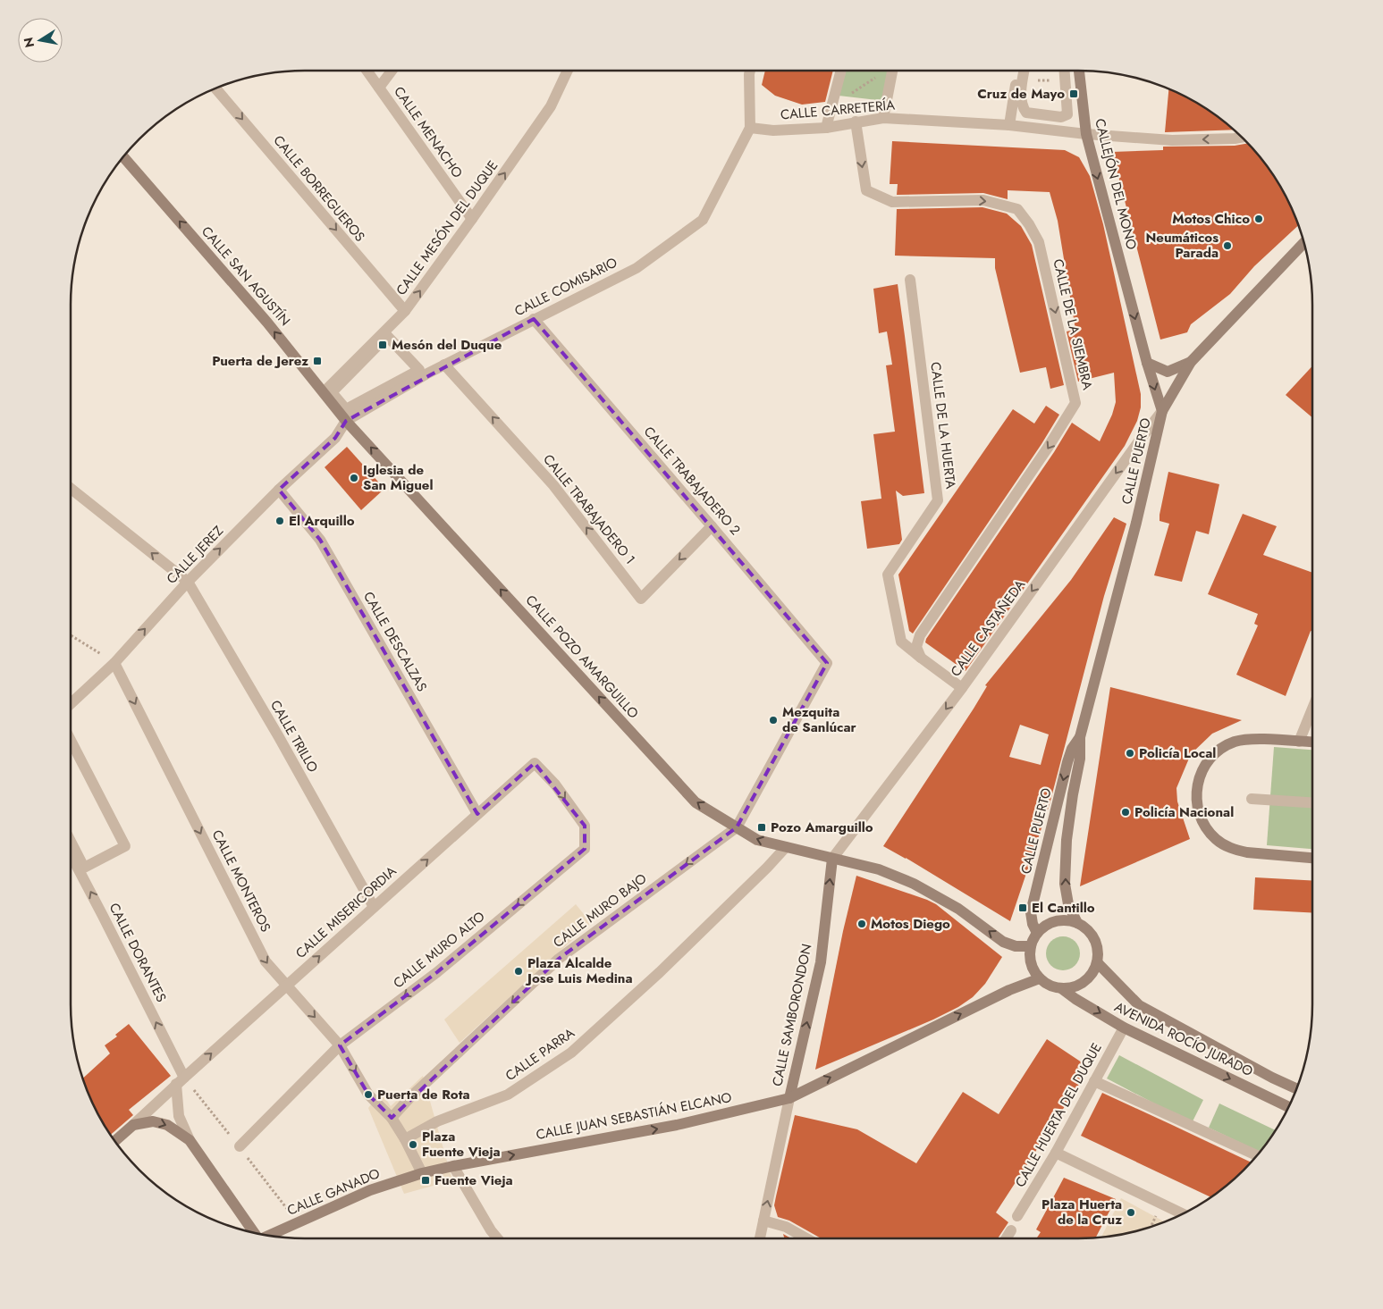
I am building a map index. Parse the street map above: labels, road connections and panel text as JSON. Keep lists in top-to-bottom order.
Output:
{
  "streets": {
    "street": [
      "CALLE CARRETERÍA",
      "CALLE MENACHO",
      "CALLEJÓN DEL MONO",
      "CALLE BORREGUEROS",
      "CALLE MESÓN DEL DUQUE",
      "CALLE SAN AGUSTÍN",
      "CALLE COMISARIO",
      "CALLE DE LA SIEMBRA",
      "CALLE DE LA HUERTA",
      "CALLE PUERTO",
      "CALLE TRABAJADERO 2",
      "CALLE TRABAJADERO 1",
      "CALLE JEREZ",
      "CALLE CASTAÑEDA",
      "CALLE DESCALZAS",
      "CALLE POZO AMARGUILLO",
      "CALLE TRILLO",
      "CALLE MONTEROS",
      "CALLE MURO BAJO",
      "CALLE MISERICORDIA",
      "CALLE MURO ALTO",
      "CALLE DORANTES",
      "CALLE SAMBORONDON",
      "AVENIDA ROCÍO JURADO",
      "CALLE PARRA",
      "CALLE HUERTA DEL DUQUE",
      "CALLE JUAN SEBASTIÁN ELCANO",
      "CALLE GANADO"
    ]
  },
  "crossings": [
    ["CALLE CARRETERÍA", "CALLEJÓN DEL MONO"],
    ["CALLE CARRETERÍA", "CALLE COMISARIO"],
    ["CALLE CARRETERÍA", "CALLE DE LA SIEMBRA"],
    ["CALLE MENACHO", "CALLE MESÓN DEL DUQUE"],
    ["CALLEJÓN DEL MONO", "CALLE PUERTO"],
    ["CALLEJÓN DEL MONO", "CALLE CASTAÑEDA"],
    ["CALLE BORREGUEROS", "CALLE MESÓN DEL DUQUE"],
    ["CALLE MESÓN DEL DUQUE", "CALLE SAN AGUSTÍN"],
    ["CALLE SAN AGUSTÍN", "CALLE COMISARIO"],
    ["CALLE SAN AGUSTÍN", "CALLE JEREZ"],
    ["CALLE SAN AGUSTÍN", "CALLE POZO AMARGUILLO"],
    ["CALLE COMISARIO", "CALLE TRABAJADERO 2"],
    ["CALLE COMISARIO", "CALLE TRABAJADERO 1"],
    ["CALLE COMISARIO", "CALLE JEREZ"],
    ["CALLE COMISARIO", "CALLE POZO AMARGUILLO"],
    ["CALLE DE LA SIEMBRA", "CALLE DE LA HUERTA"],
    ["CALLE PUERTO", "CALLE CASTAÑEDA"],
    ["CALLE PUERTO", "CALLE POZO AMARGUILLO"],
    ["CALLE PUERTO", "AVENIDA ROCÍO JURADO"],
    ["CALLE PUERTO", "CALLE JUAN SEBASTIÁN ELCANO"],
    ["CALLE TRABAJADERO 2", "CALLE TRABAJADERO 1"],
    ["CALLE TRABAJADERO 2", "CALLE POZO AMARGUILLO"],
    ["CALLE TRABAJADERO 2", "CALLE MURO BAJO"],
    ["CALLE JEREZ", "CALLE DESCALZAS"],
    ["CALLE JEREZ", "CALLE POZO AMARGUILLO"],
    ["CALLE JEREZ", "CALLE TRILLO"],
    ["CALLE JEREZ", "CALLE MONTEROS"],
    ["CALLE CASTAÑEDA", "CALLE POZO AMARGUILLO"],
    ["CALLE CASTAÑEDA", "CALLE SAMBORONDON"],
    ["CALLE DESCALZAS", "CALLE MISERICORDIA"],
    ["CALLE POZO AMARGUILLO", "CALLE MURO BAJO"],
    ["CALLE POZO AMARGUILLO", "CALLE SAMBORONDON"],
    ["CALLE POZO AMARGUILLO", "AVENIDA ROCÍO JURADO"],
    ["CALLE POZO AMARGUILLO", "CALLE PARRA"],
    ["CALLE POZO AMARGUILLO", "CALLE JUAN SEBASTIÁN ELCANO"],
    ["CALLE TRILLO", "CALLE MISERICORDIA"],
    ["CALLE MONTEROS", "CALLE MURO BAJO"],
    ["CALLE MONTEROS", "CALLE MISERICORDIA"],
    ["CALLE MONTEROS", "CALLE MURO ALTO"],
    ["CALLE MISERICORDIA", "CALLE MURO ALTO"],
    ["CALLE MISERICORDIA", "CALLE DORANTES"],
    ["CALLE SAMBORONDON", "CALLE JUAN SEBASTIÁN ELCANO"],
    ["AVENIDA ROCÍO JURADO", "CALLE HUERTA DEL DUQUE"],
    ["AVENIDA ROCÍO JURADO", "CALLE JUAN SEBASTIÁN ELCANO"],
    ["CALLE JUAN SEBASTIÁN ELCANO", "CALLE GANADO"]
  ],
  "one_way": [
    "CALLEJÓN DEL MONO",
    "CALLE BORREGUEROS",
    "CALLE MESÓN DEL DUQUE",
    "CALLE SAN AGUSTÍN",
    "CALLE JEREZ",
    "CALLE CASTAÑEDA",
    "CALLE POZO AMARGUILLO",
    "CALLE MONTEROS",
    "CALLE MURO BAJO",
    "CALLE MISERICORDIA",
    "CALLE MURO ALTO",
    "CALLE DORANTES",
    "CALLE SAMBORONDON",
    "CALLE JUAN SEBASTIÁN ELCANO"
  ],
  "places": {
    "transit": [
      "Cruz de Mayo",
      "Mesón del Duque",
      "Puerta de Jerez",
      "Pozo Amarguillo",
      "El Cantillo",
      "Fuente Vieja"
    ],
    "other": [
      "Motos Chico",
      "Neumáticos Parada",
      "Iglesia de San Miguel",
      "El Arquillo",
      "Mezquita de Sanlúcar",
      "Policía Local",
      "Policía Nacional",
      "Motos Diego",
      "Plaza Alcalde Jose Luis Medina",
      "Puerta de Rota",
      "Plaza Fuente Vieja",
      "Plaza Huerta de la Cruz"
    ]
  },
  "north": "left"
}
